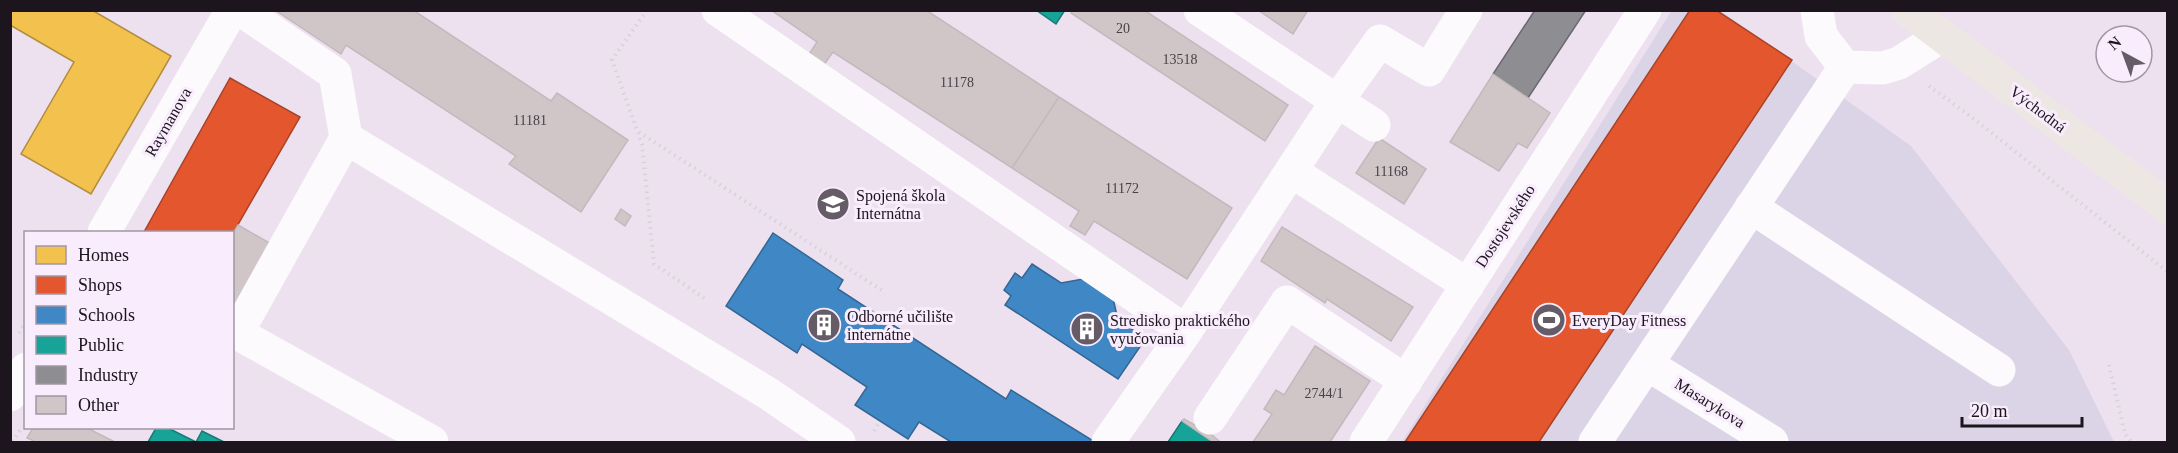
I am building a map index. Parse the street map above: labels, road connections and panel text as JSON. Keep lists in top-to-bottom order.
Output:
{
  "streets": {
    "main road": ["Východná"],
    "street": ["Raymanova", "Dostojevského", "Masarykova"]
  },
  "places": {
    "school or university": ["Spojená škola Internátna"],
    "sports": ["EveryDay Fitness"],
    "building": ["Odborné učilište internátne", "Stredisko praktického vyučovania"]
  },
  "house_numbers": [
    "20",
    "13518",
    "11178",
    "11181",
    "11168",
    "11172",
    "2744/1"
  ],
  "legend": [
    "Homes",
    "Shops",
    "Schools",
    "Public",
    "Industry",
    "Other"
  ],
  "scale_bar": "20 m",
  "north": "top left"
}
